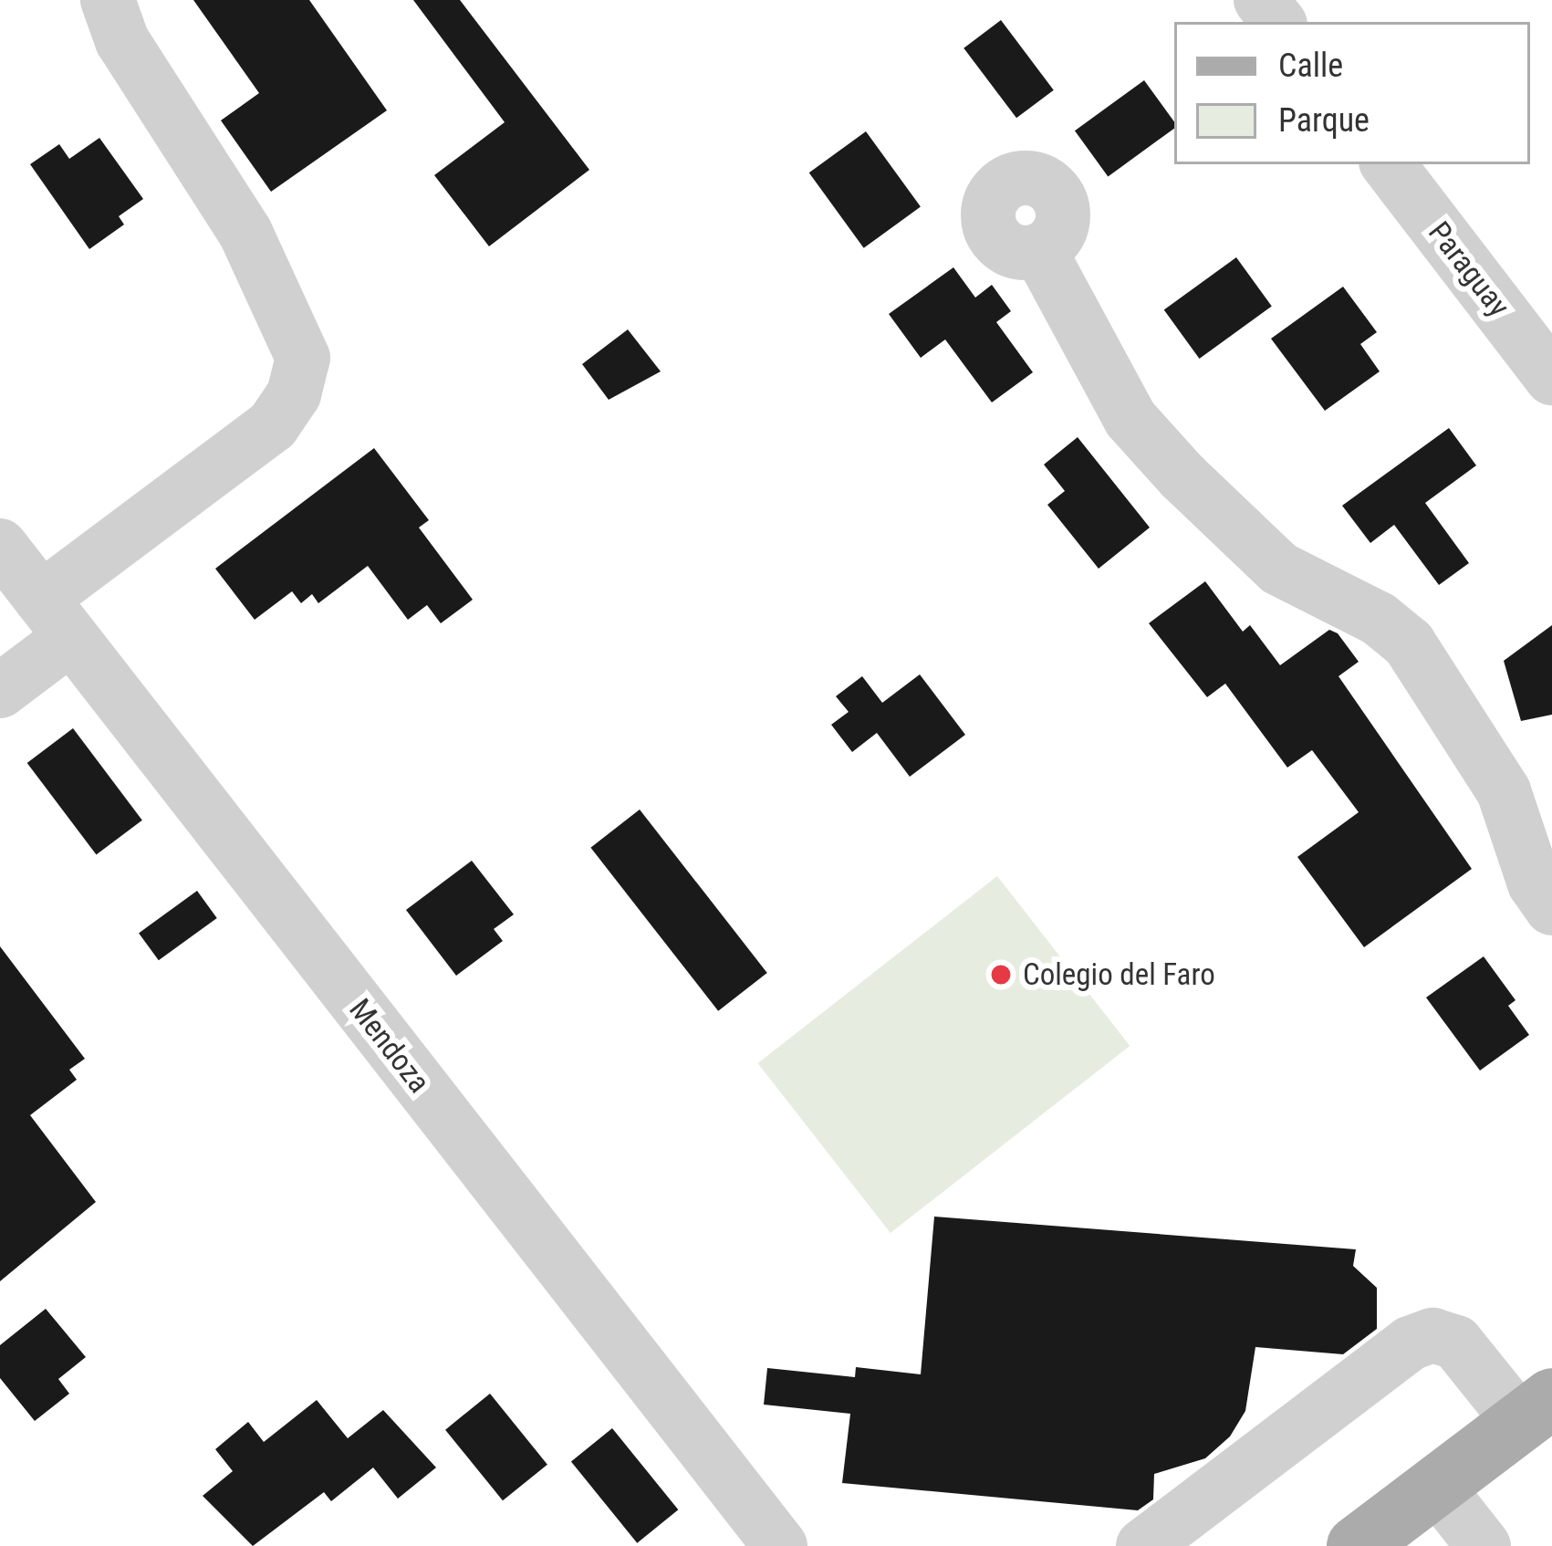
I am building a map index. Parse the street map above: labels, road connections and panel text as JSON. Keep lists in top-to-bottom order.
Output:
{
  "streets": {
    "street": ["Paraguay", "Mendoza"]
  },
  "places": ["Colegio del Faro"],
  "legend": ["Calle", "Parque"]
}
